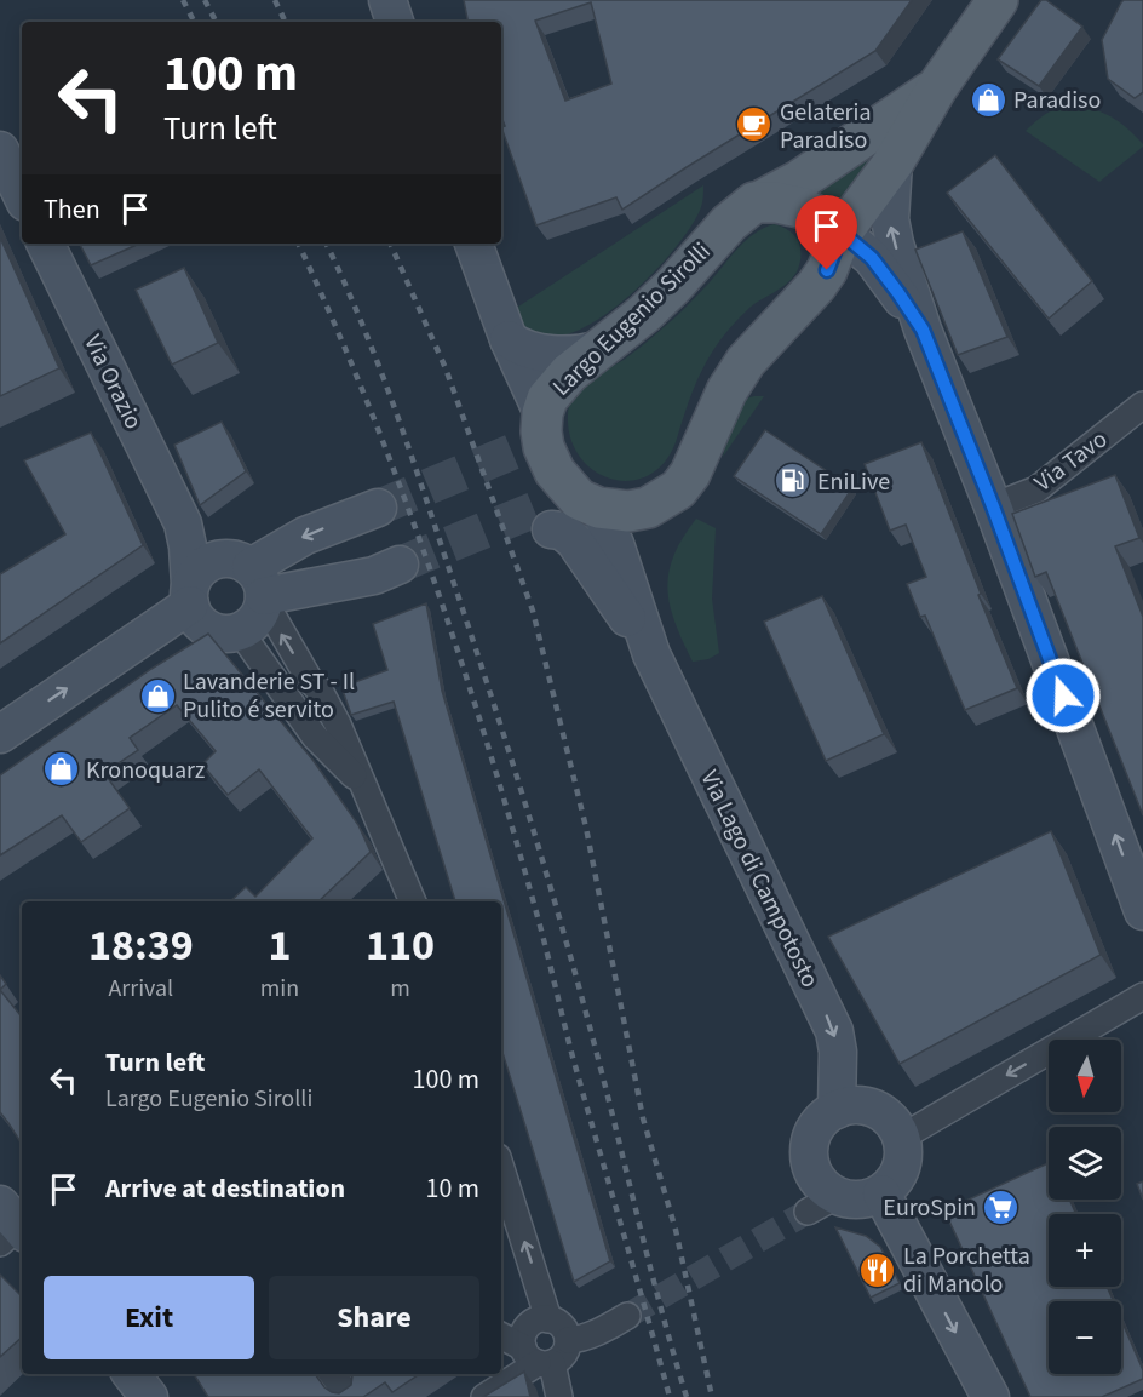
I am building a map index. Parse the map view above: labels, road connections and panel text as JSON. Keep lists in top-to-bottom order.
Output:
{
  "streets": {
    "main road": ["Largo Eugenio Sirolli"],
    "street": ["Via Orazio", "Via Tavo", "Via Lago di Campotosto"]
  },
  "one_way": ["Via Lago di Campotosto"],
  "places": {
    "shop": ["Paradiso", "Lavanderie ST - Il Pulito é servito", "Kronoquarz"],
    "cafe": ["Gelateria Paradiso"],
    "fuel station": ["EniLive"],
    "supermarket": ["EuroSpin"],
    "restaurant": ["La Porchetta di Manolo"]
  },
  "north": "bottom",
  "page": {
    "turn": ["100 m", "Turn left"],
    "then": "Then",
    "eta": [
      "18:39",
      "Arrival",
      "1",
      "min",
      "110",
      "m"
    ],
    "list": [
      {
        "name": "Turn left",
        "note": "Largo Eugenio Sirolli",
        "value": "100 m"
      },
      {
        "name": "Arrive at destination",
        "value": "10 m"
      }
    ],
    "map_buttons": ["+", "−"],
    "buttons": ["Exit", "Share"]
  }
}
